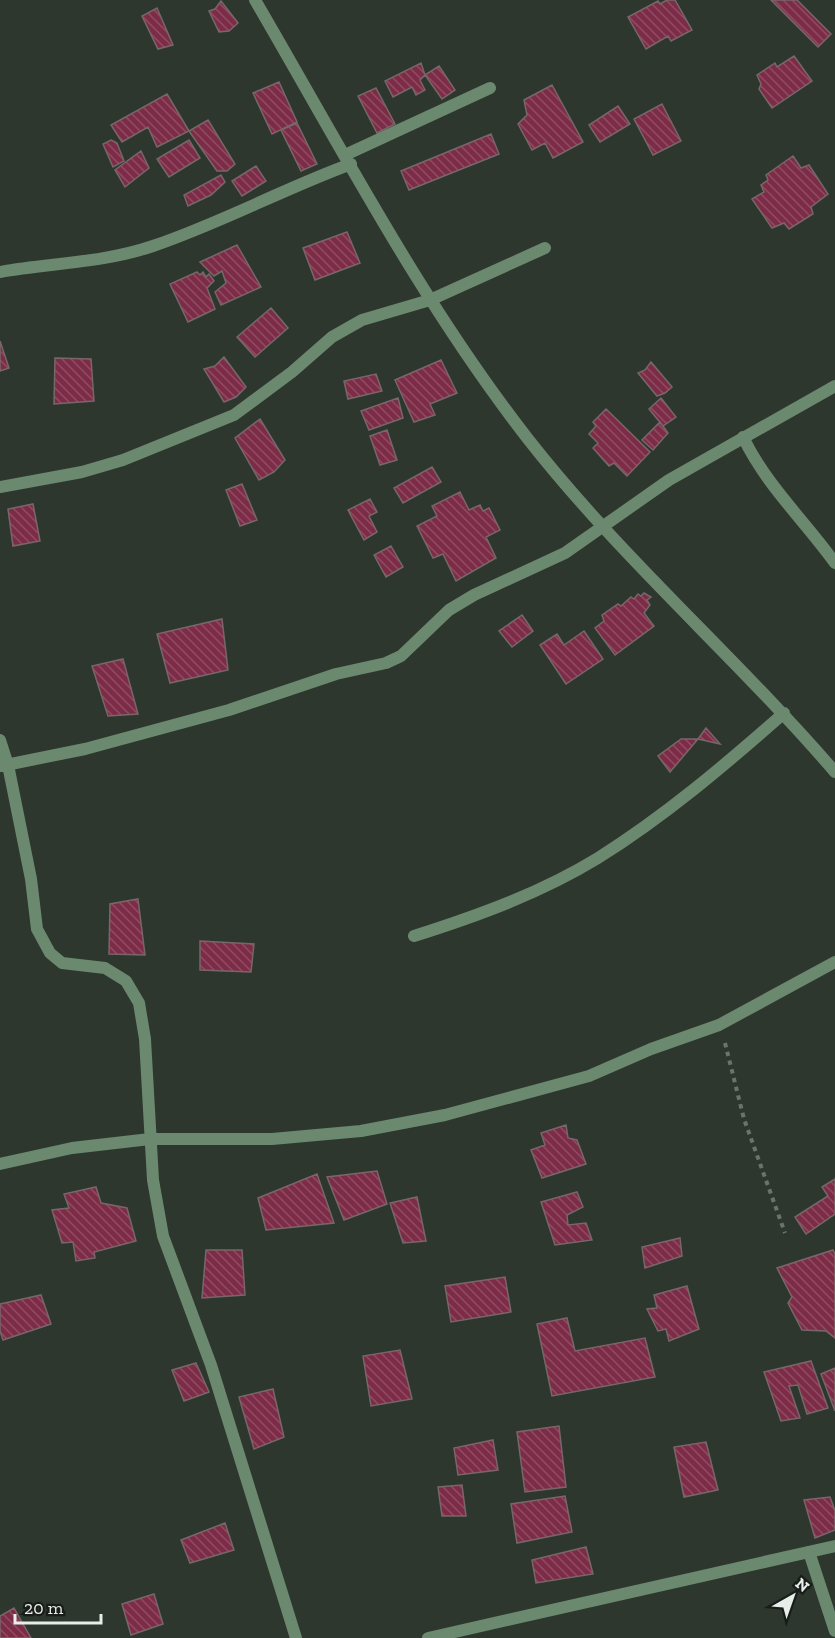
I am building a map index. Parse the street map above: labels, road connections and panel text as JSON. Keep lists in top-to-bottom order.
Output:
{
  "scale_bar": "20 m",
  "north": "top right"
}
